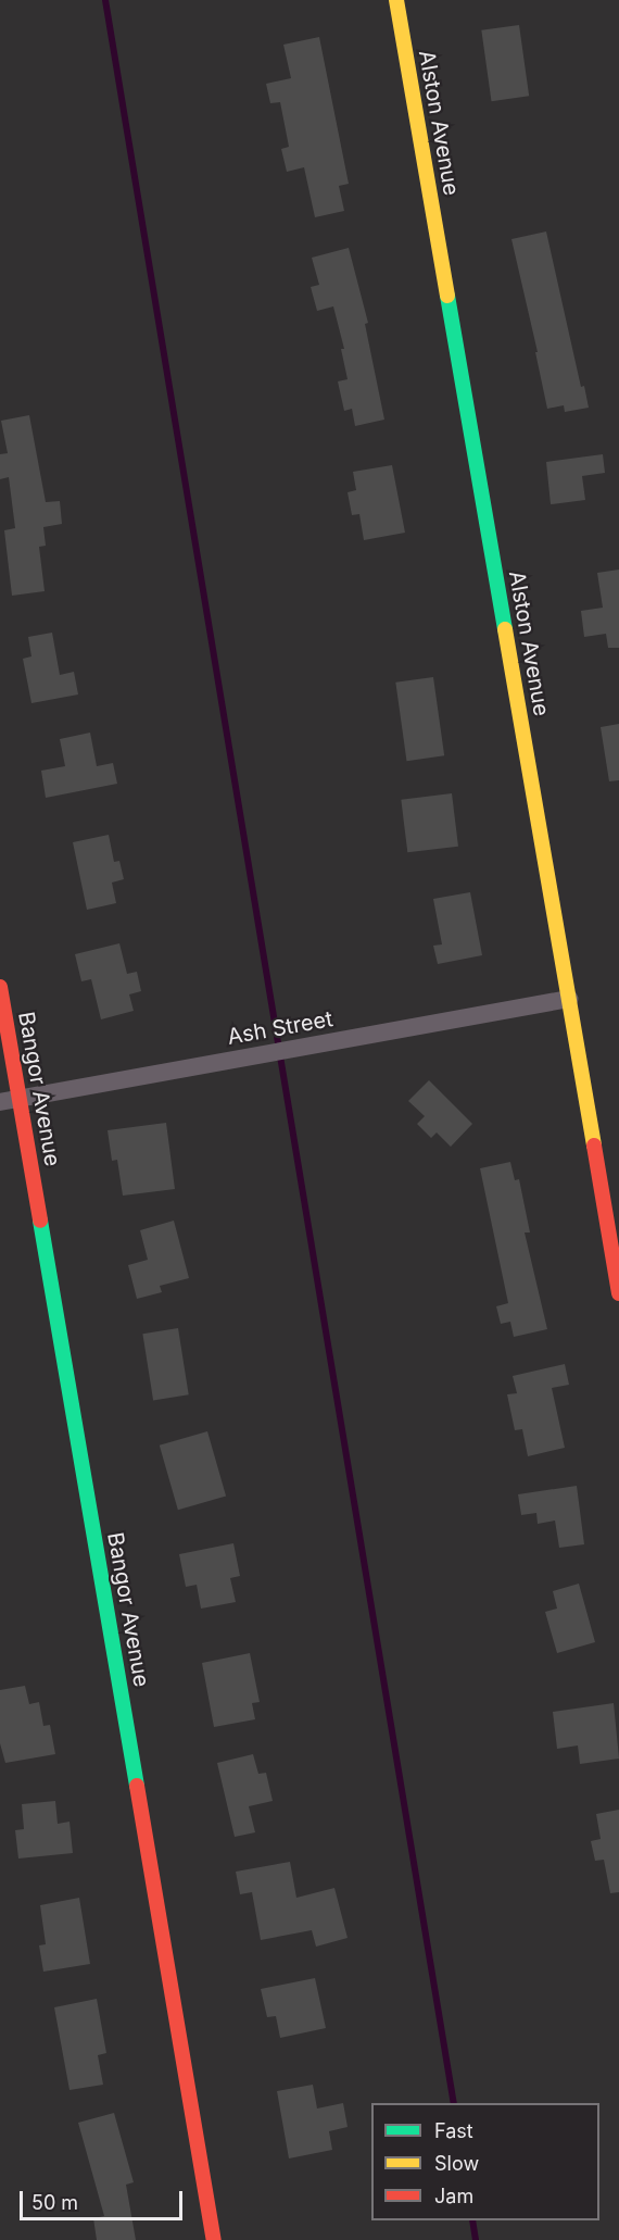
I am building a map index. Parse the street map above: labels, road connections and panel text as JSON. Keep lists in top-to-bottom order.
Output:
{
  "streets": {
    "street": ["Alston Avenue", "Ash Street", "Bangor Avenue"]
  },
  "crossings": [
    ["Alston Avenue", "Ash Street"],
    ["Ash Street", "Bangor Avenue"]
  ],
  "legend": ["Fast", "Slow", "Jam"],
  "scale_bar": "50 m"
}
